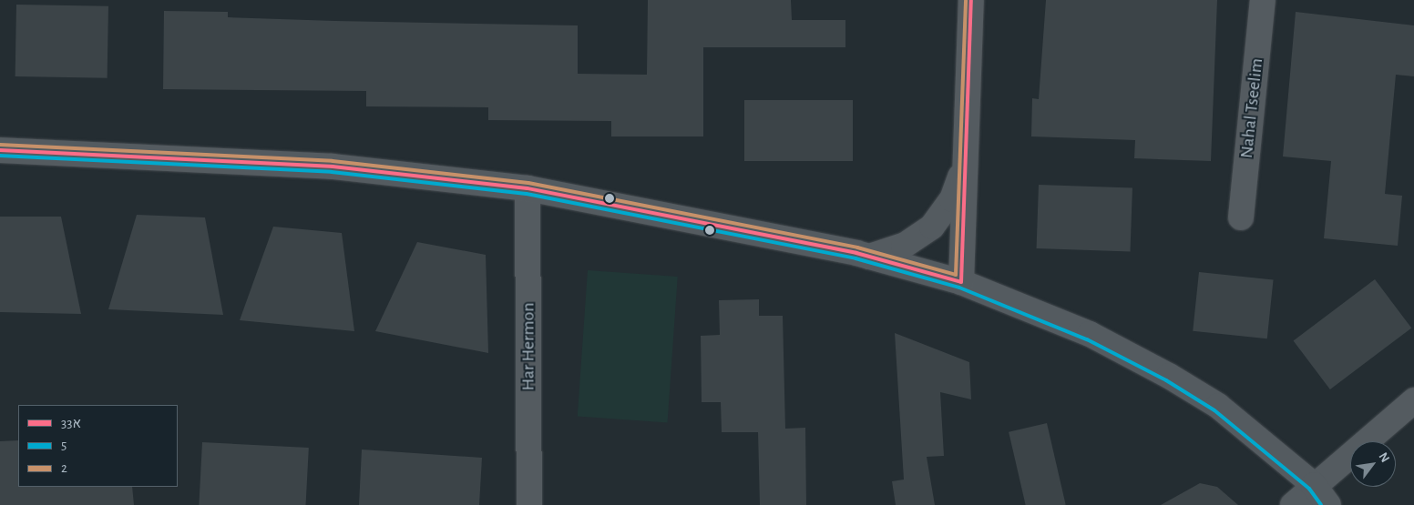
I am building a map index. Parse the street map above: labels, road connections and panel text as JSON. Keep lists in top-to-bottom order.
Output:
{
  "streets": {
    "street": ["Nahal Tseelim", "Har Hermon"]
  },
  "lines": ["transit line 33א", "transit line 2", "transit line 5"],
  "legend": ["33א", "5", "2"],
  "north": "top right"
}
